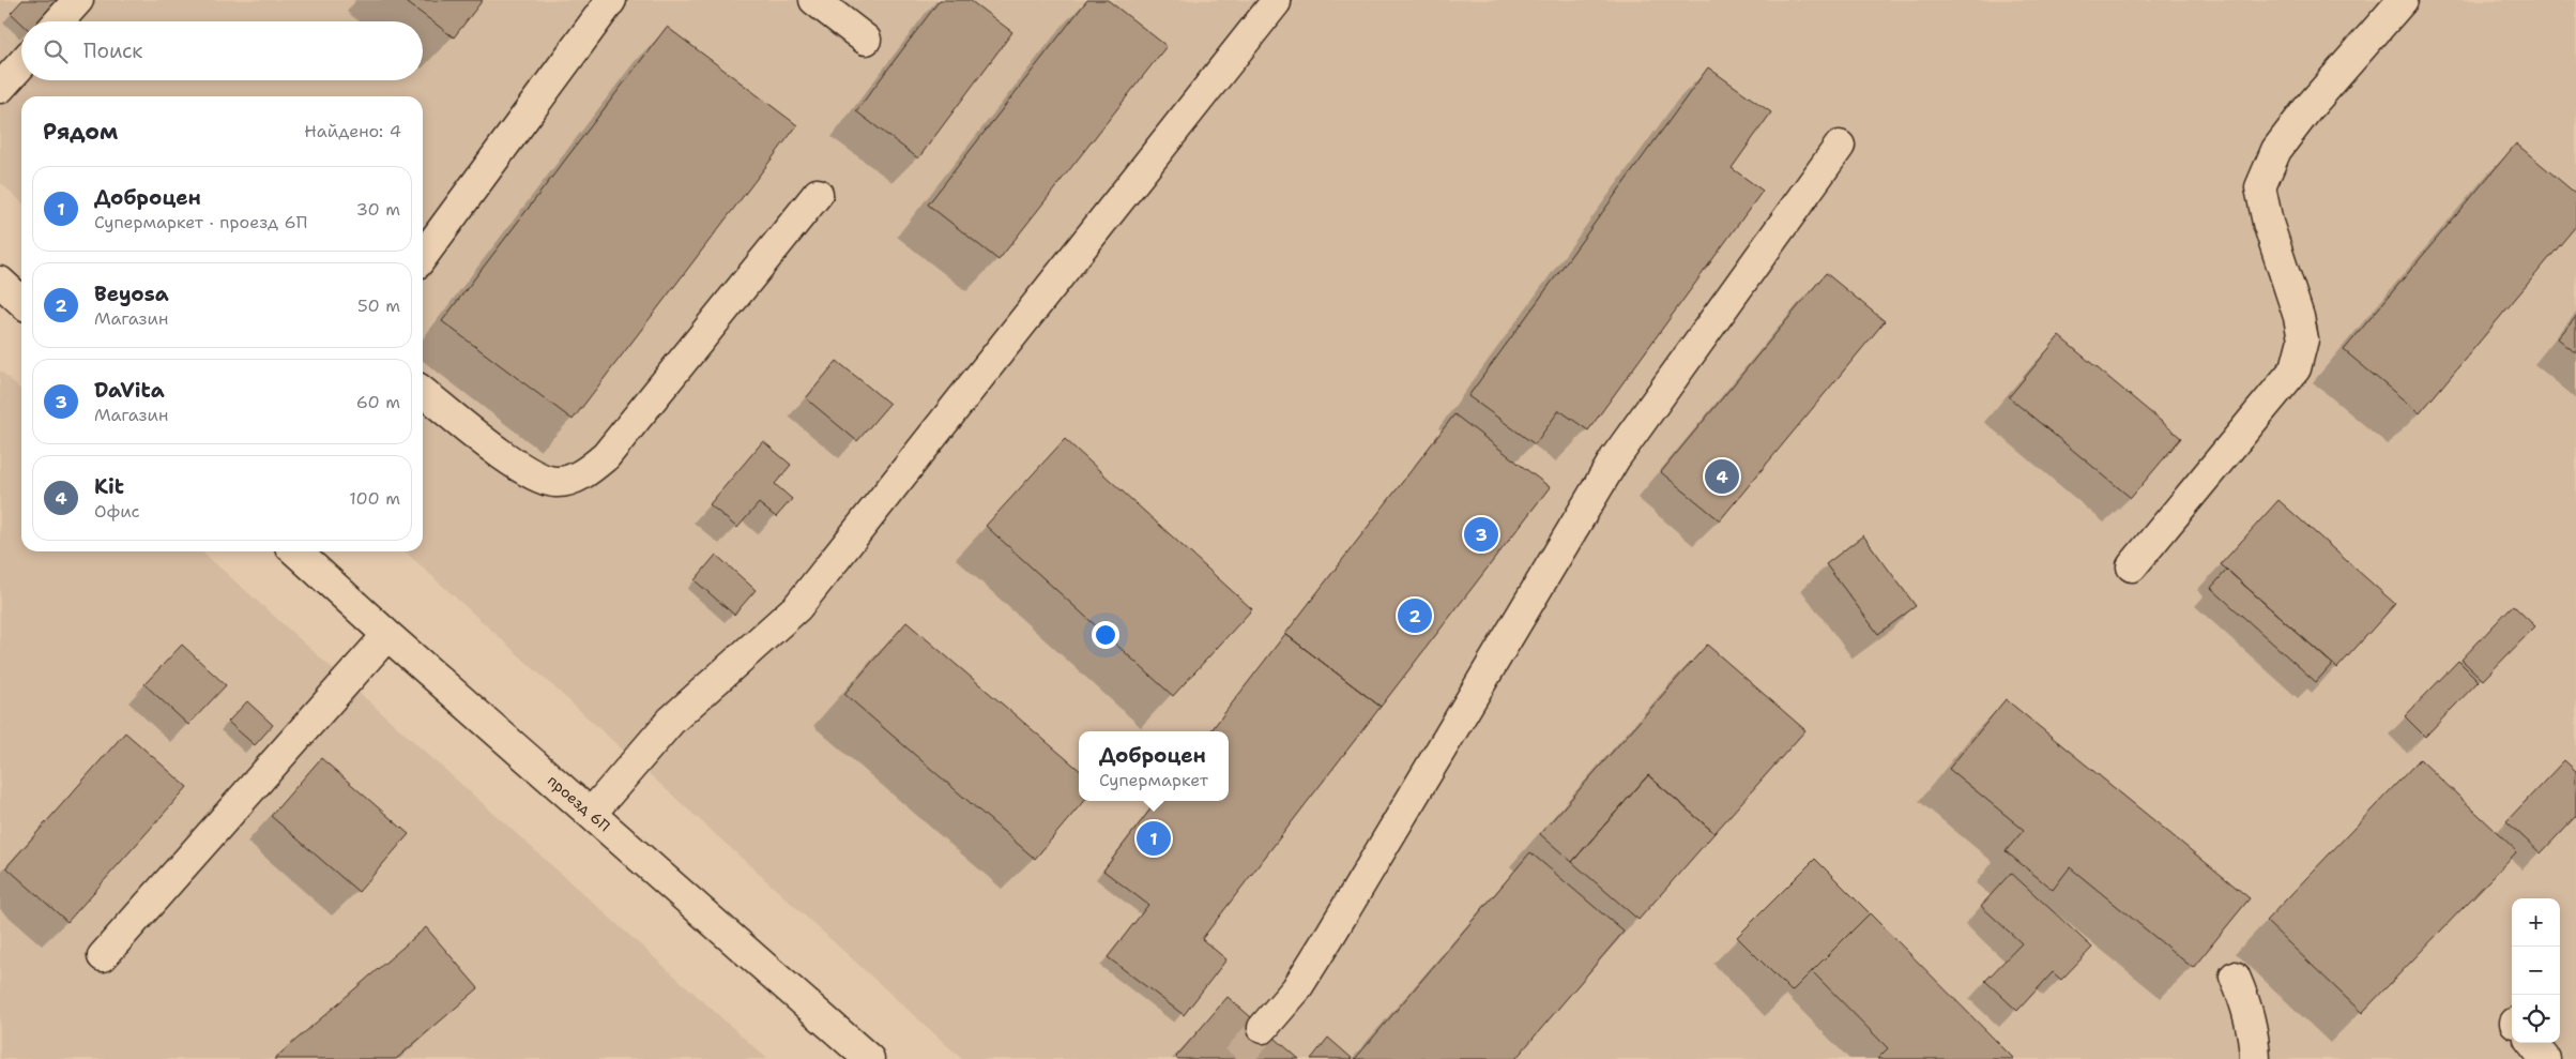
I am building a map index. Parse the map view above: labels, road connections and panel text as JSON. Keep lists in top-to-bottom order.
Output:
{
  "streets": {
    "street": ["проезд 6П"]
  },
  "page": {
    "search": "Поиск",
    "heading": ["Рядом", "Найдено: 4"],
    "list": [
      {
        "mark": "1",
        "name": "Доброцен",
        "note": "Супермаркет · проезд 6П",
        "value": "30 m"
      },
      {
        "mark": "2",
        "name": "Beyosa",
        "note": "Магазин",
        "value": "50 m"
      },
      {
        "mark": "3",
        "name": "DaVita",
        "note": "Магазин",
        "value": "60 m"
      },
      {
        "mark": "4",
        "name": "Kit",
        "note": "Офис",
        "value": "100 m"
      }
    ],
    "pins": [
      "4",
      "3",
      "2",
      "1"
    ],
    "popup": ["Доброцен", "Супермаркет"],
    "map_buttons": ["+", "−"]
  }
}
